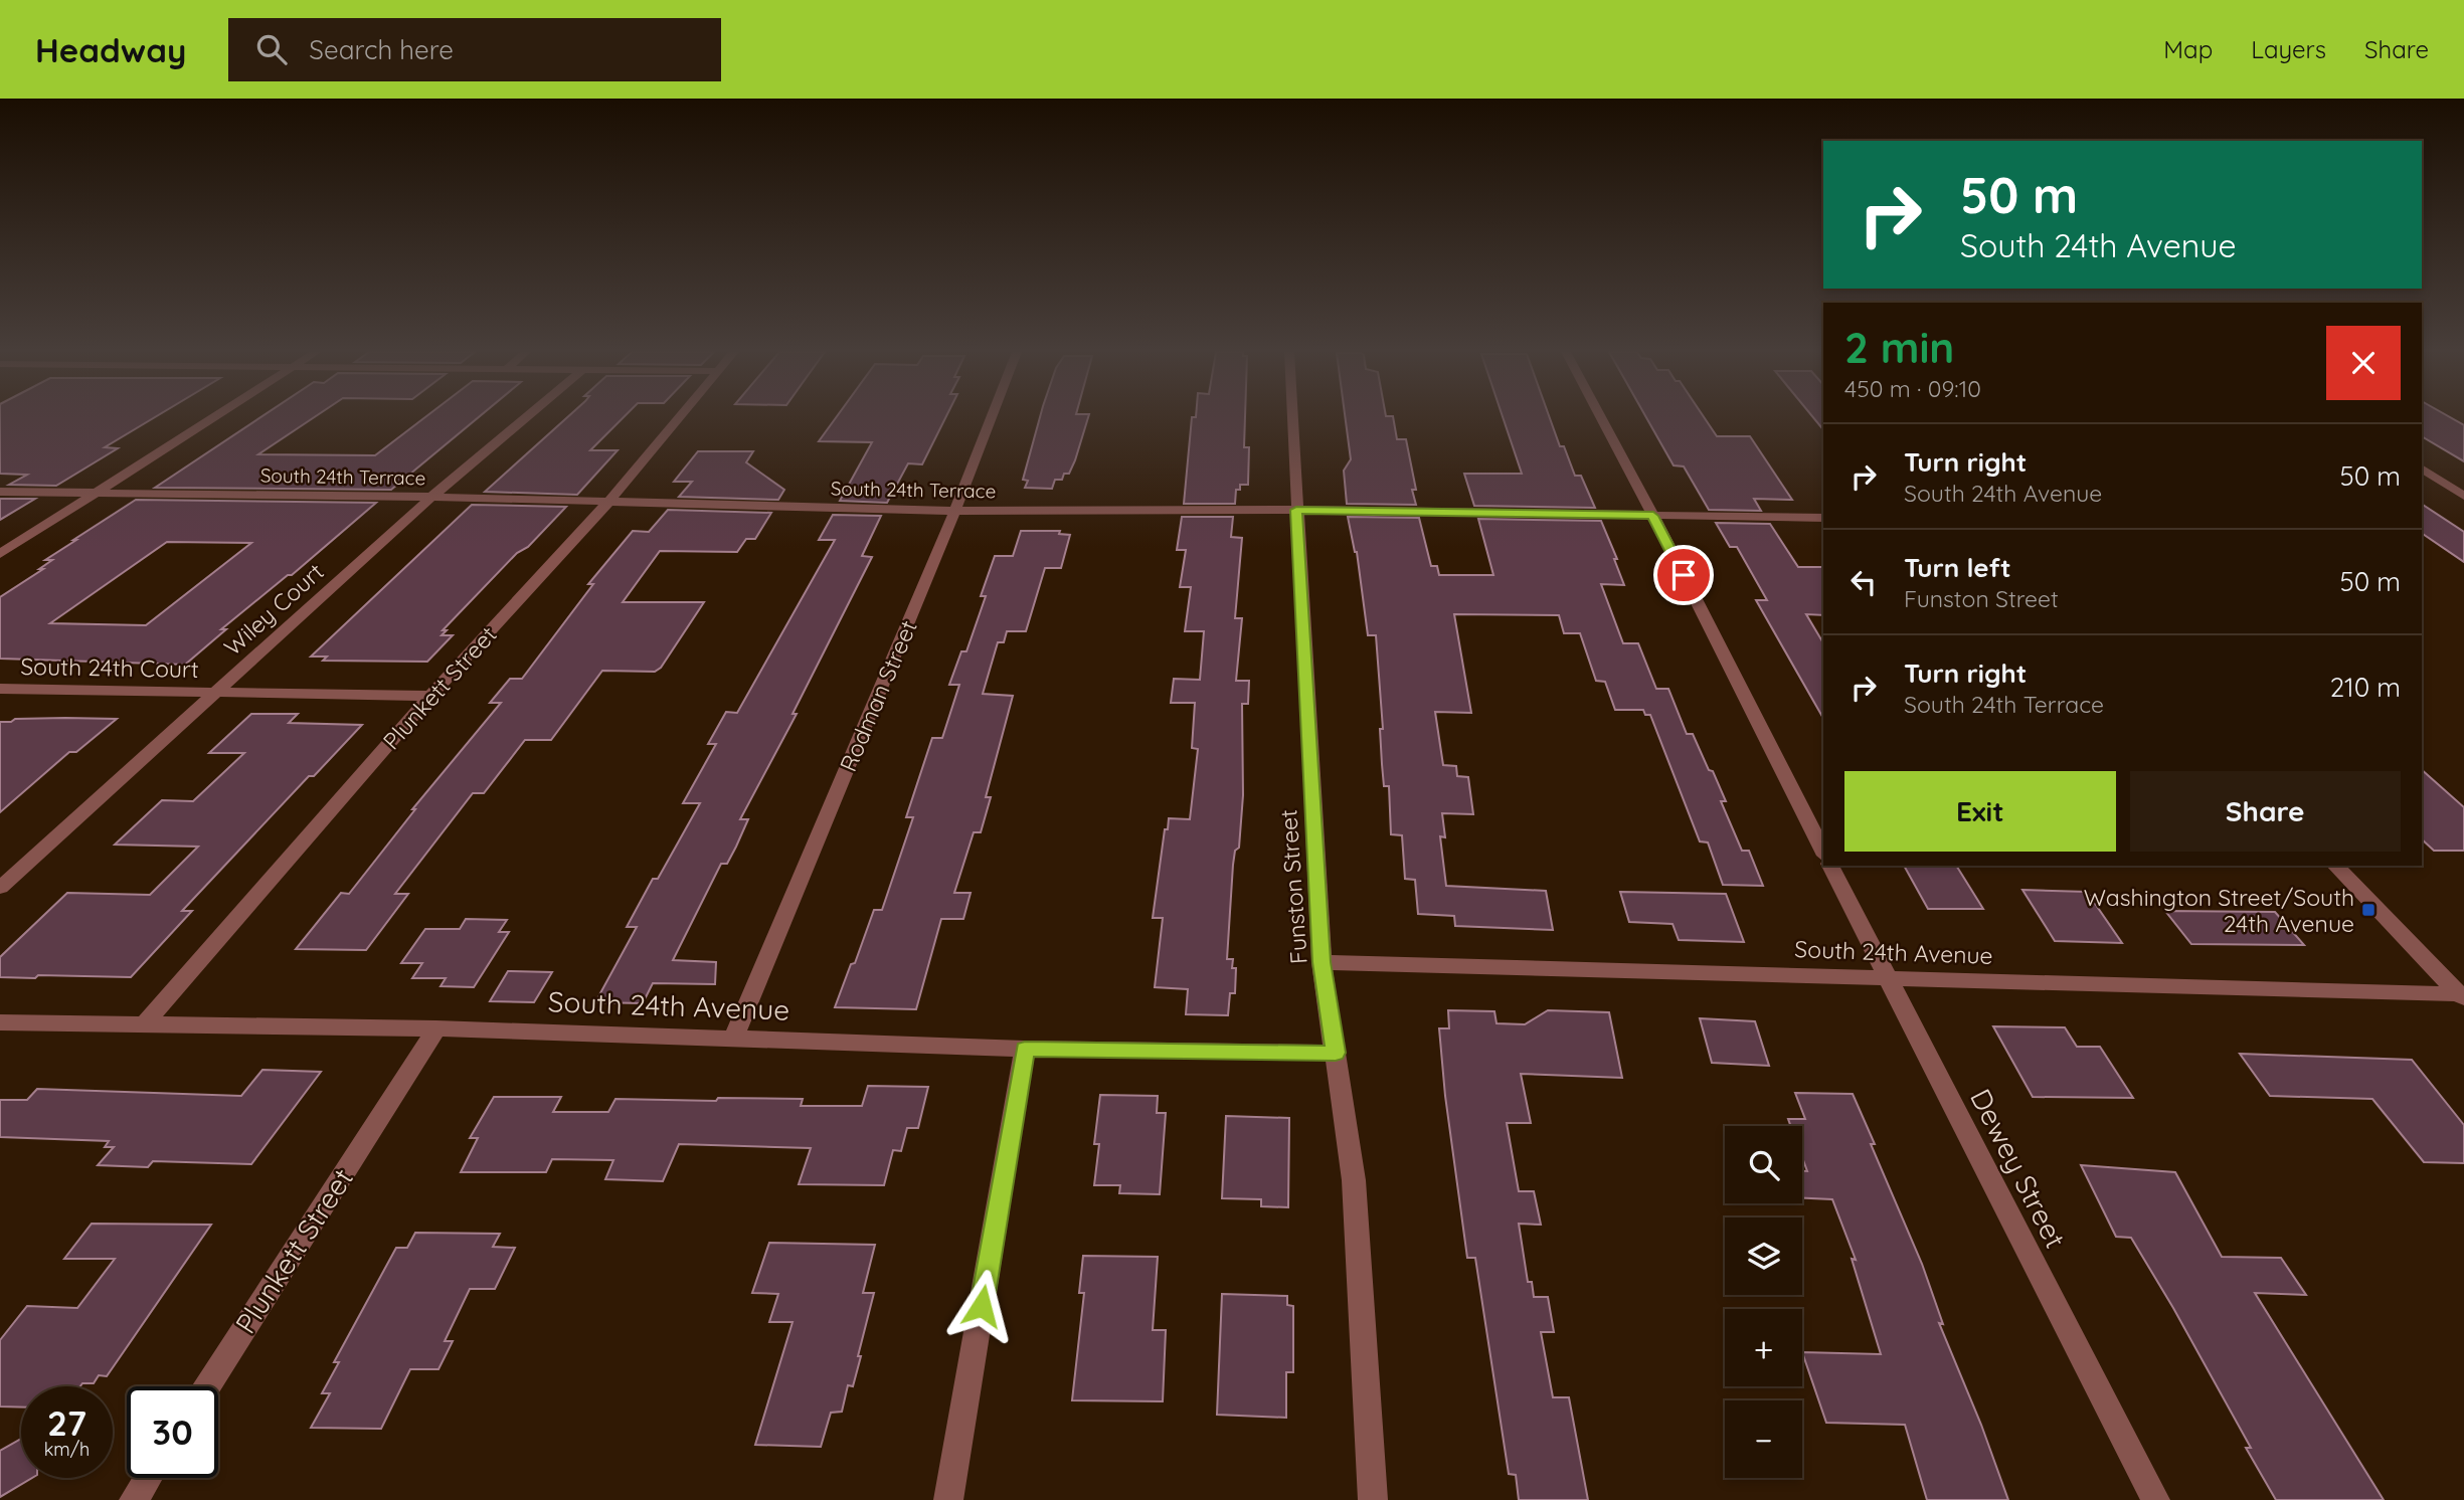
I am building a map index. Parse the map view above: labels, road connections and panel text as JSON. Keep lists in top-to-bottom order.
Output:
{
  "streets": {
    "street": [
      "South 24th Terrace",
      "Wiley Court",
      "South 24th Court",
      "Plunkett Street",
      "Rodman Street",
      "Funston Street",
      "South 24th Avenue",
      "Dewey Street"
    ]
  },
  "crossings": [
    ["South 24th Terrace", "Wiley Court"],
    ["South 24th Terrace", "Plunkett Street"],
    ["South 24th Terrace", "Rodman Street"],
    ["South 24th Terrace", "Funston Street"],
    ["Wiley Court", "South 24th Court"],
    ["South 24th Court", "Plunkett Street"],
    ["Plunkett Street", "South 24th Avenue"],
    ["Rodman Street", "South 24th Avenue"],
    ["Funston Street", "South 24th Avenue"],
    ["South 24th Avenue", "Dewey Street"]
  ],
  "places": {
    "transit": ["Washington Street/South 24th Avenue"]
  },
  "page": {
    "header": "Headway",
    "search": "Search here",
    "nav": ["Map", "Layers", "Share"],
    "turn": ["50 m", "South 24th Avenue"],
    "heading": ["2 min", "450 m · 09:10"],
    "list": [
      {
        "name": "Turn right",
        "note": "South 24th Avenue",
        "value": "50 m"
      },
      {
        "name": "Turn left",
        "note": "Funston Street",
        "value": "50 m"
      },
      {
        "name": "Turn right",
        "note": "South 24th Terrace",
        "value": "210 m"
      }
    ],
    "buttons": ["Exit", "Share"],
    "map_buttons": ["+", "−"],
    "speed": "27 km/h",
    "limit": "30"
  }
}
